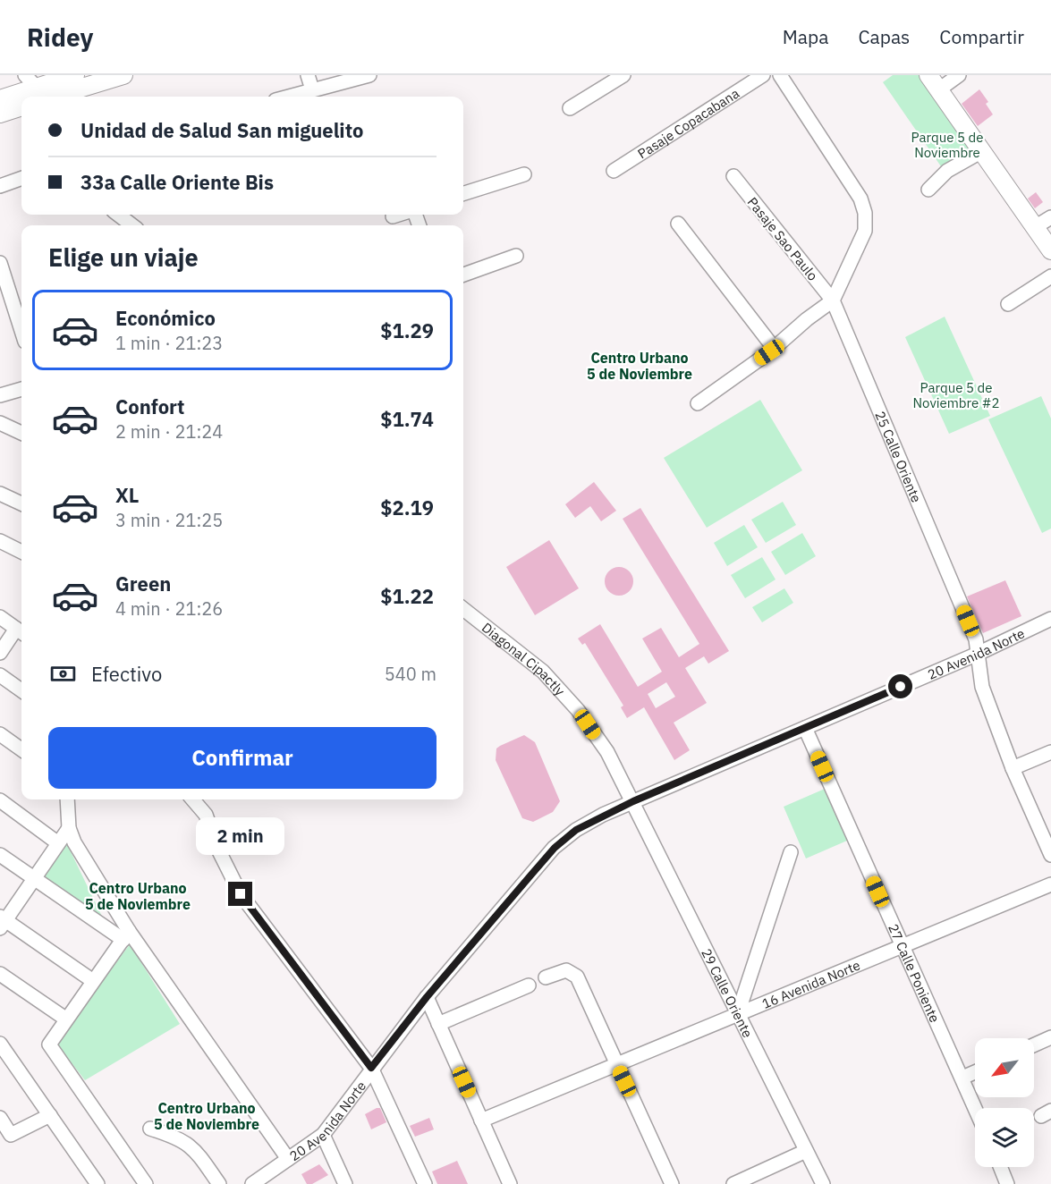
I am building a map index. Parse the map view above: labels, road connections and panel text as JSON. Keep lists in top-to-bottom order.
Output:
{
  "streets": {
    "street": [
      "Pasaje Copacabana",
      "Pasaje Sao Paulo",
      "25 Calle Oriente",
      "20 Avenida Norte",
      "Diagonal Cipactly",
      "27 Calle Poniente",
      "16 Avenida Norte",
      "29 Calle Oriente"
    ]
  },
  "crossings": [
    ["Pasaje Sao Paulo", "25 Calle Oriente"],
    ["25 Calle Oriente", "20 Avenida Norte"],
    ["20 Avenida Norte", "Diagonal Cipactly"],
    ["20 Avenida Norte", "27 Calle Poniente"],
    ["20 Avenida Norte", "29 Calle Oriente"],
    ["Diagonal Cipactly", "29 Calle Oriente"],
    ["27 Calle Poniente", "16 Avenida Norte"],
    ["16 Avenida Norte", "29 Calle Oriente"]
  ],
  "districts": ["Centro Urbano 5 de Noviembre", "Centro Urbano 5 de Noviembre", "Centro Urbano 5 de Noviembre"],
  "parks": ["Parque 5 de Noviembre", "Parque 5 de Noviembre #2"],
  "north": "bottom left",
  "page": {
    "header": "Ridey",
    "nav": ["Mapa", "Capas", "Compartir"],
    "banner": ["Unidad de Salud San miguelito", "33a Calle Oriente Bis"],
    "heading": "Elige un viaje",
    "list": [
      {
        "name": "Económico",
        "note": "1 min · 21:23",
        "value": "$1.29"
      },
      {
        "name": "Confort",
        "note": "2 min · 21:24",
        "value": "$1.74"
      },
      {
        "name": "XL",
        "note": "3 min · 21:25",
        "value": "$2.19"
      },
      {
        "name": "Green",
        "note": "4 min · 21:26",
        "value": "$1.22"
      }
    ],
    "pay": ["Efectivo", "540 m"],
    "buttons": "Confirmar",
    "bubble": "2 min"
  }
}
